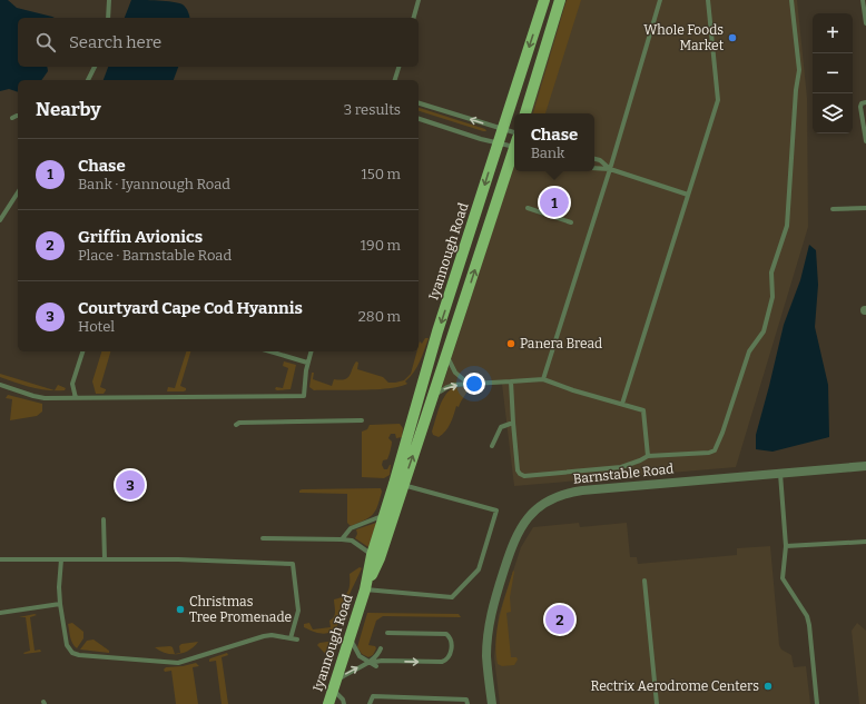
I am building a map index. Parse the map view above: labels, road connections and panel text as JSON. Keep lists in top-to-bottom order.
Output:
{
  "streets": {
    "main road": ["Iyannough Road"],
    "street": ["Barnstable Road"]
  },
  "places": [
    "Whole Foods Market",
    "Panera Bread",
    "Christmas Tree Promenade",
    "Rectrix Aerodrome Centers"
  ],
  "page": {
    "map_buttons": ["+", "−"],
    "search": "Search here",
    "heading": ["Nearby", "3 results"],
    "popup": ["Chase", "Bank"],
    "list": [
      {
        "mark": "1",
        "name": "Chase",
        "note": "Bank · Iyannough Road",
        "value": "150 m"
      },
      {
        "mark": "2",
        "name": "Griffin Avionics",
        "note": "Place · Barnstable Road",
        "value": "190 m"
      },
      {
        "mark": "3",
        "name": "Courtyard Cape Cod Hyannis",
        "note": "Hotel",
        "value": "280 m"
      }
    ],
    "pins": ["1", "3", "2"]
  }
}
